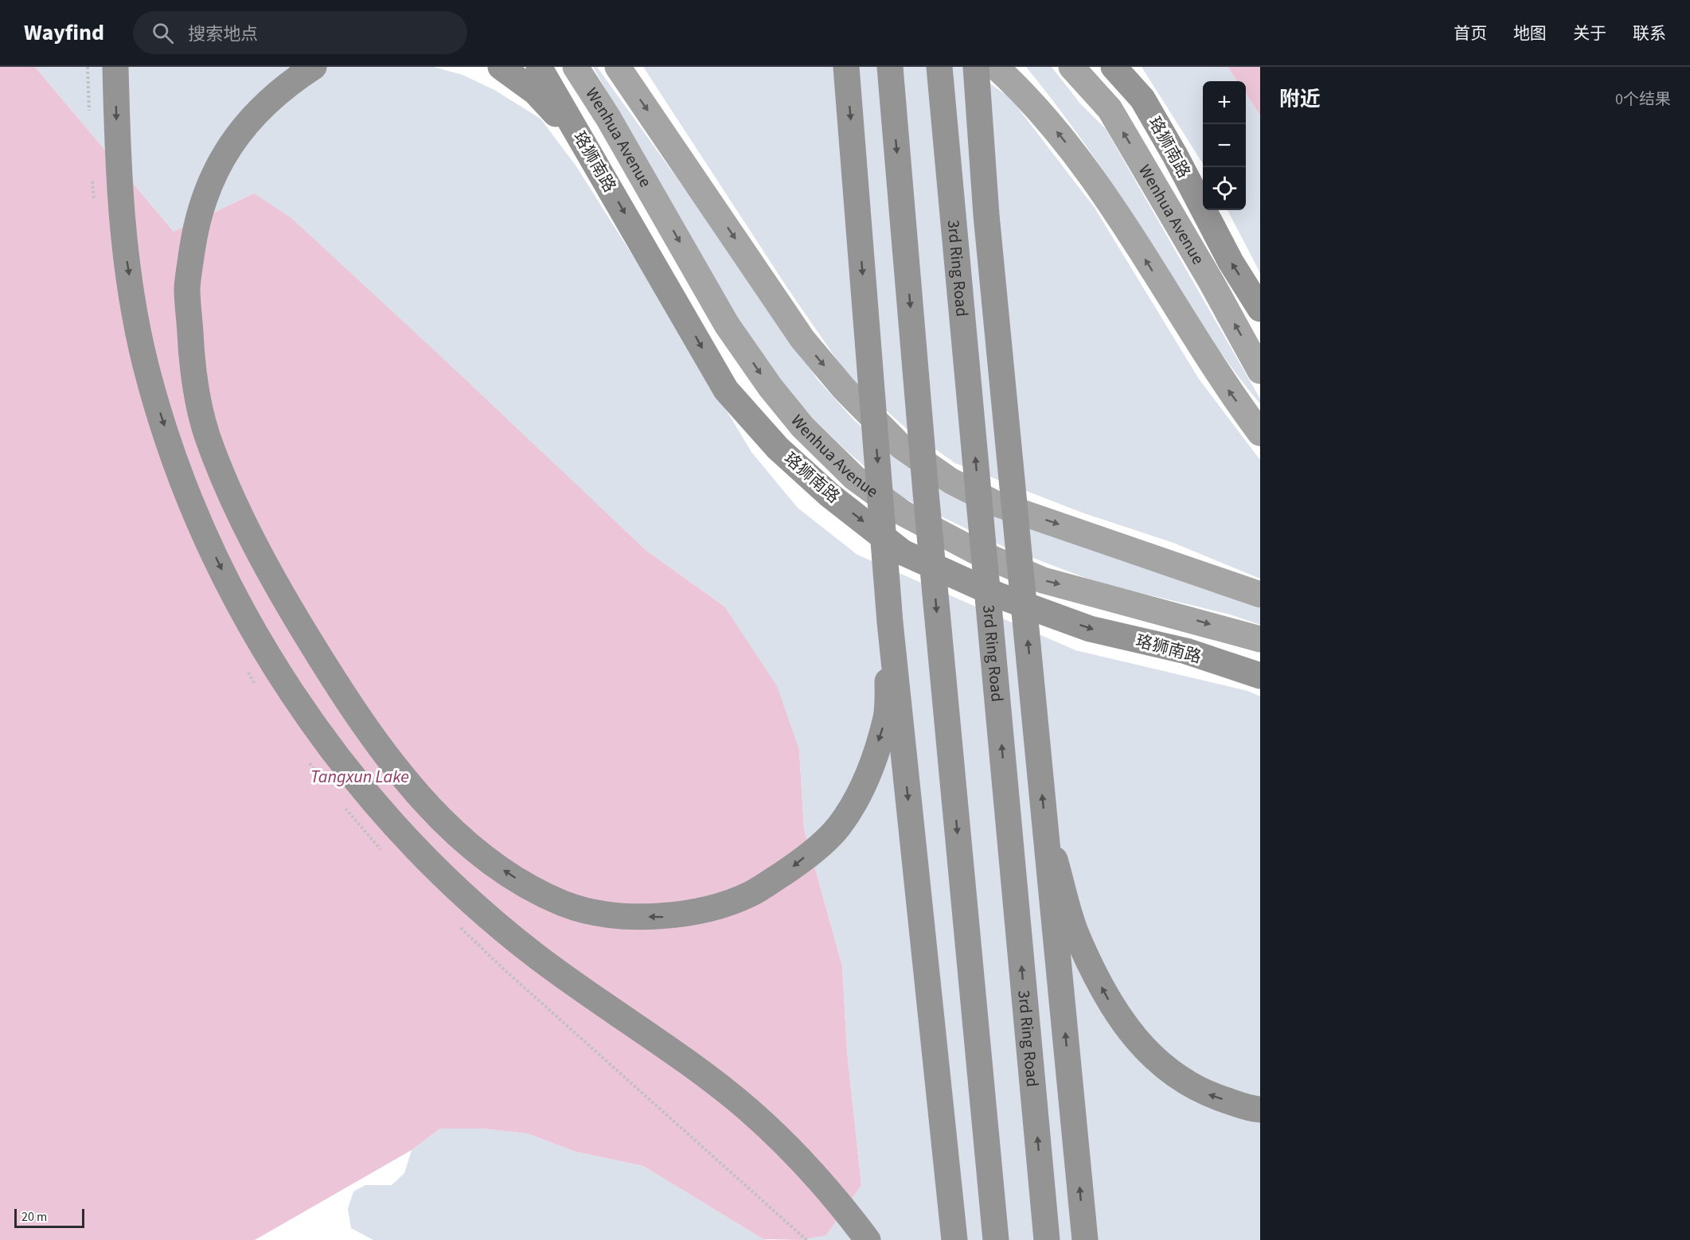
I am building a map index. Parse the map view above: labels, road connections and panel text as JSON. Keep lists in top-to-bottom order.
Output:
{
  "streets": {
    "highway": ["珞狮南路", "3rd Ring Road"],
    "main road": ["Wenhua Avenue"]
  },
  "water": ["Tangxun Lake"],
  "scale_bar": "20 m",
  "page": {
    "header": "Wayfind",
    "search": "搜索地点",
    "nav": [
      "首页",
      "地图",
      "关于",
      "联系"
    ],
    "heading": ["附近", "0个结果"],
    "map_buttons": ["+", "−"],
    "scale": "20 m"
  }
}
